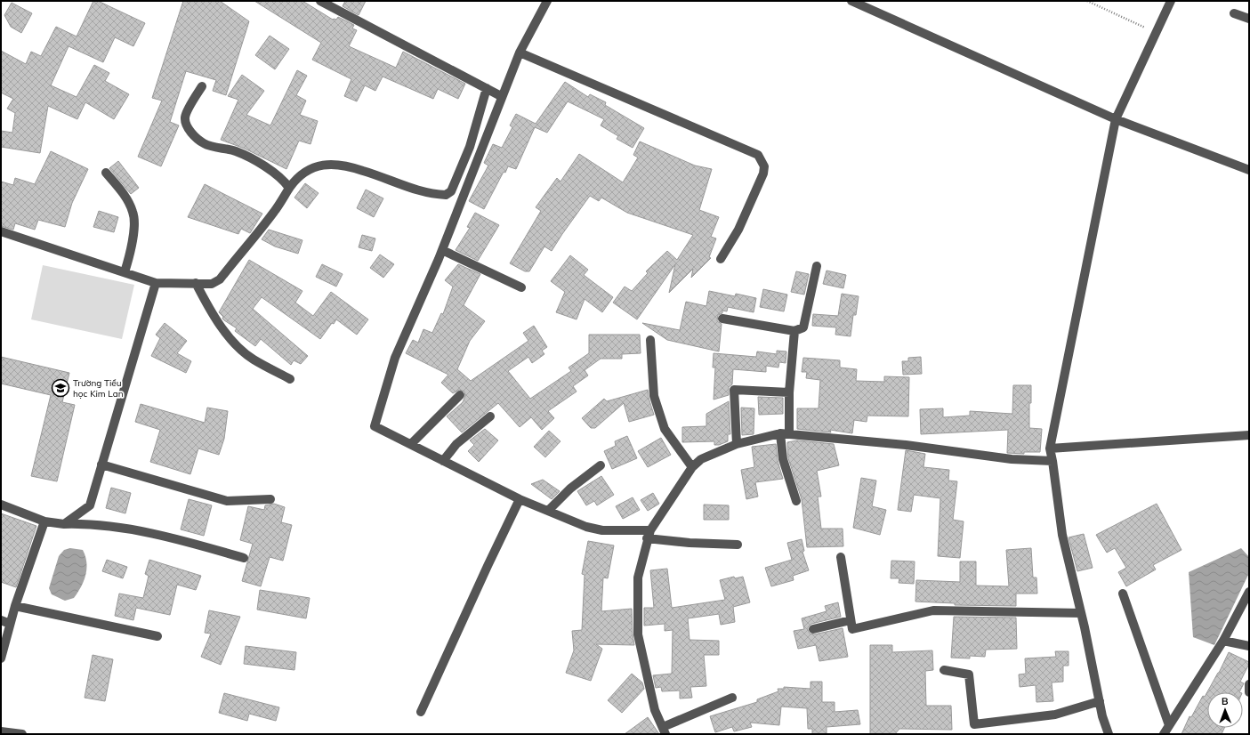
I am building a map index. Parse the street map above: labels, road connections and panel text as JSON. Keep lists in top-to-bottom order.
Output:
{
  "places": {
    "school or university": ["Trường Tiểu học Kim Lan"]
  },
  "north": "top"
}
